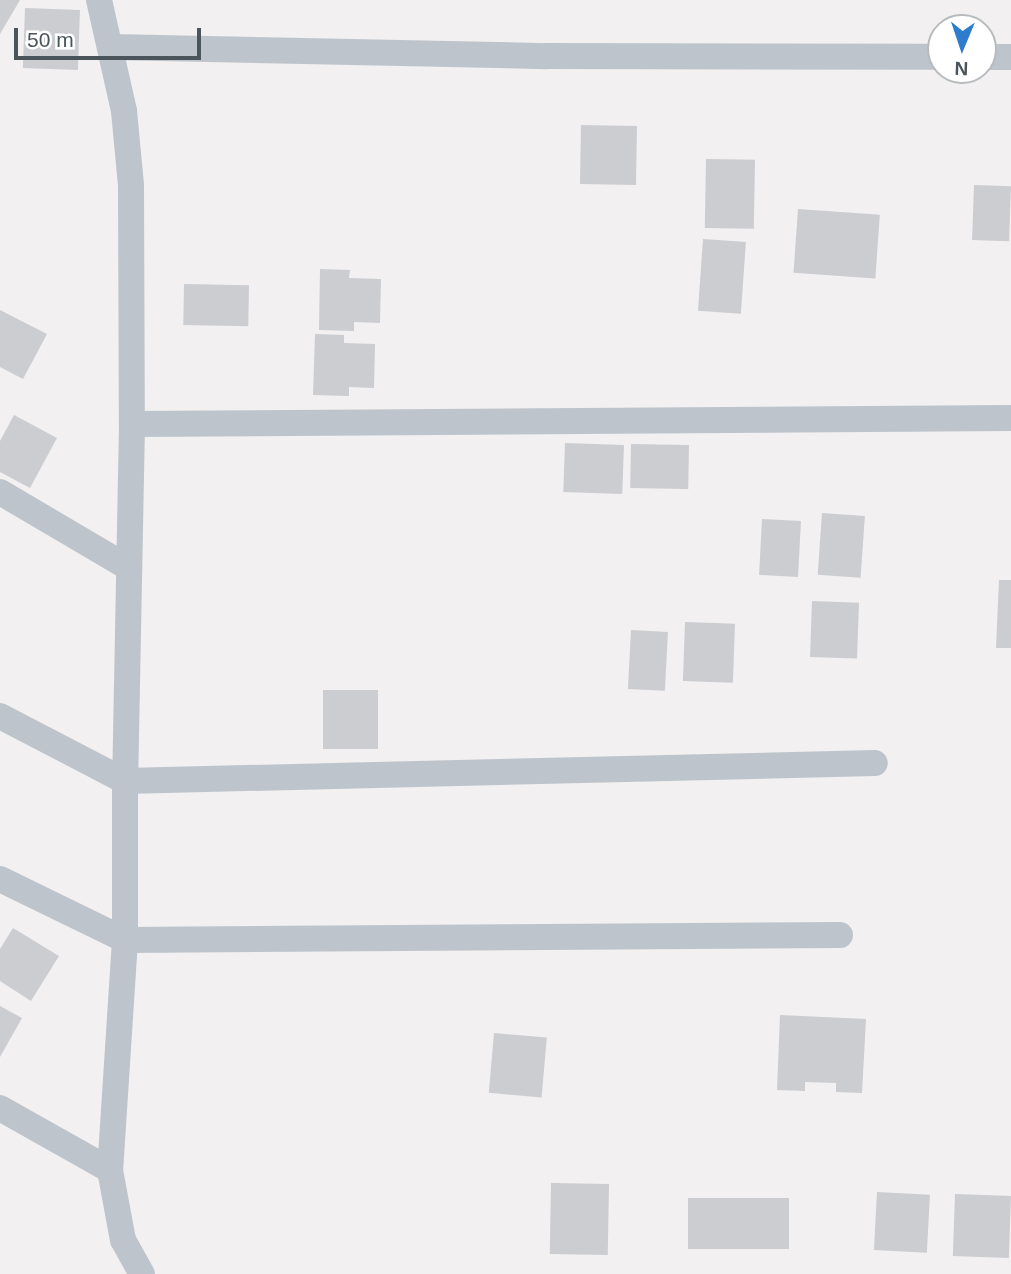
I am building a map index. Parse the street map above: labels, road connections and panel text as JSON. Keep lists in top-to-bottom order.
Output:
{
  "scale_bar": "50 m",
  "north": "bottom"
}
